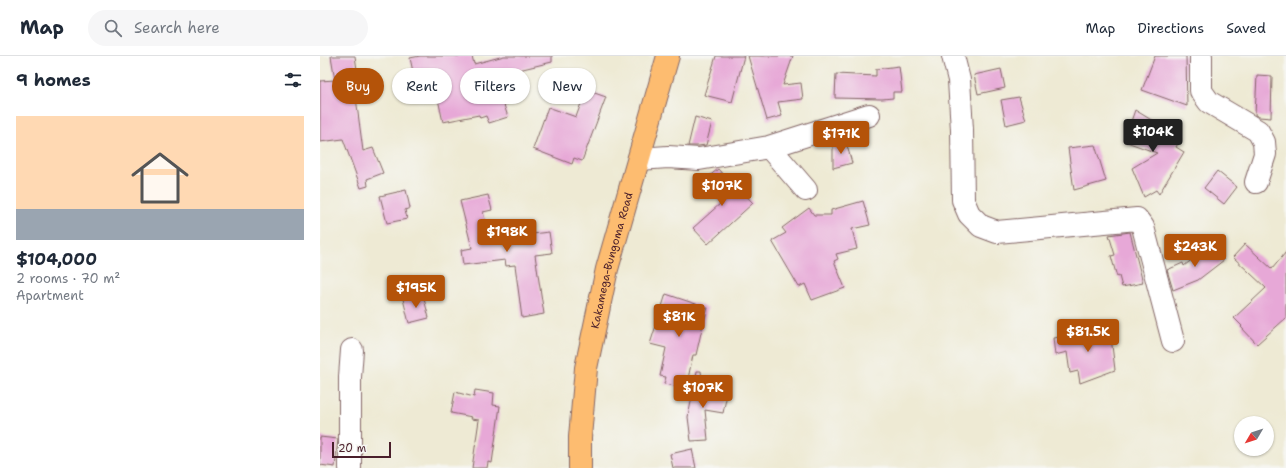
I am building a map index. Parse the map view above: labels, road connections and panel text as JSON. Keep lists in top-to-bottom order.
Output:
{
  "streets": {
    "main road": ["Kakamega-Bungoma Road"]
  },
  "scale_bar": "20 m",
  "north": "bottom left",
  "page": {
    "header": "Map",
    "search": "Search here",
    "nav": ["Map", "Directions", "Saved"],
    "heading": "9 homes",
    "chip": [
      "Buy",
      "Rent",
      "Filters",
      "New"
    ],
    "list": [
      {
        "name": "$104,000",
        "note": "2 rooms · 70 m² · Apartment"
      }
    ],
    "price": [
      "$104K",
      "$171K",
      "$107K",
      "$198K",
      "$243K",
      "$195K",
      "$81K",
      "$81.5K",
      "$107K"
    ],
    "scale": "20 m"
  }
}
